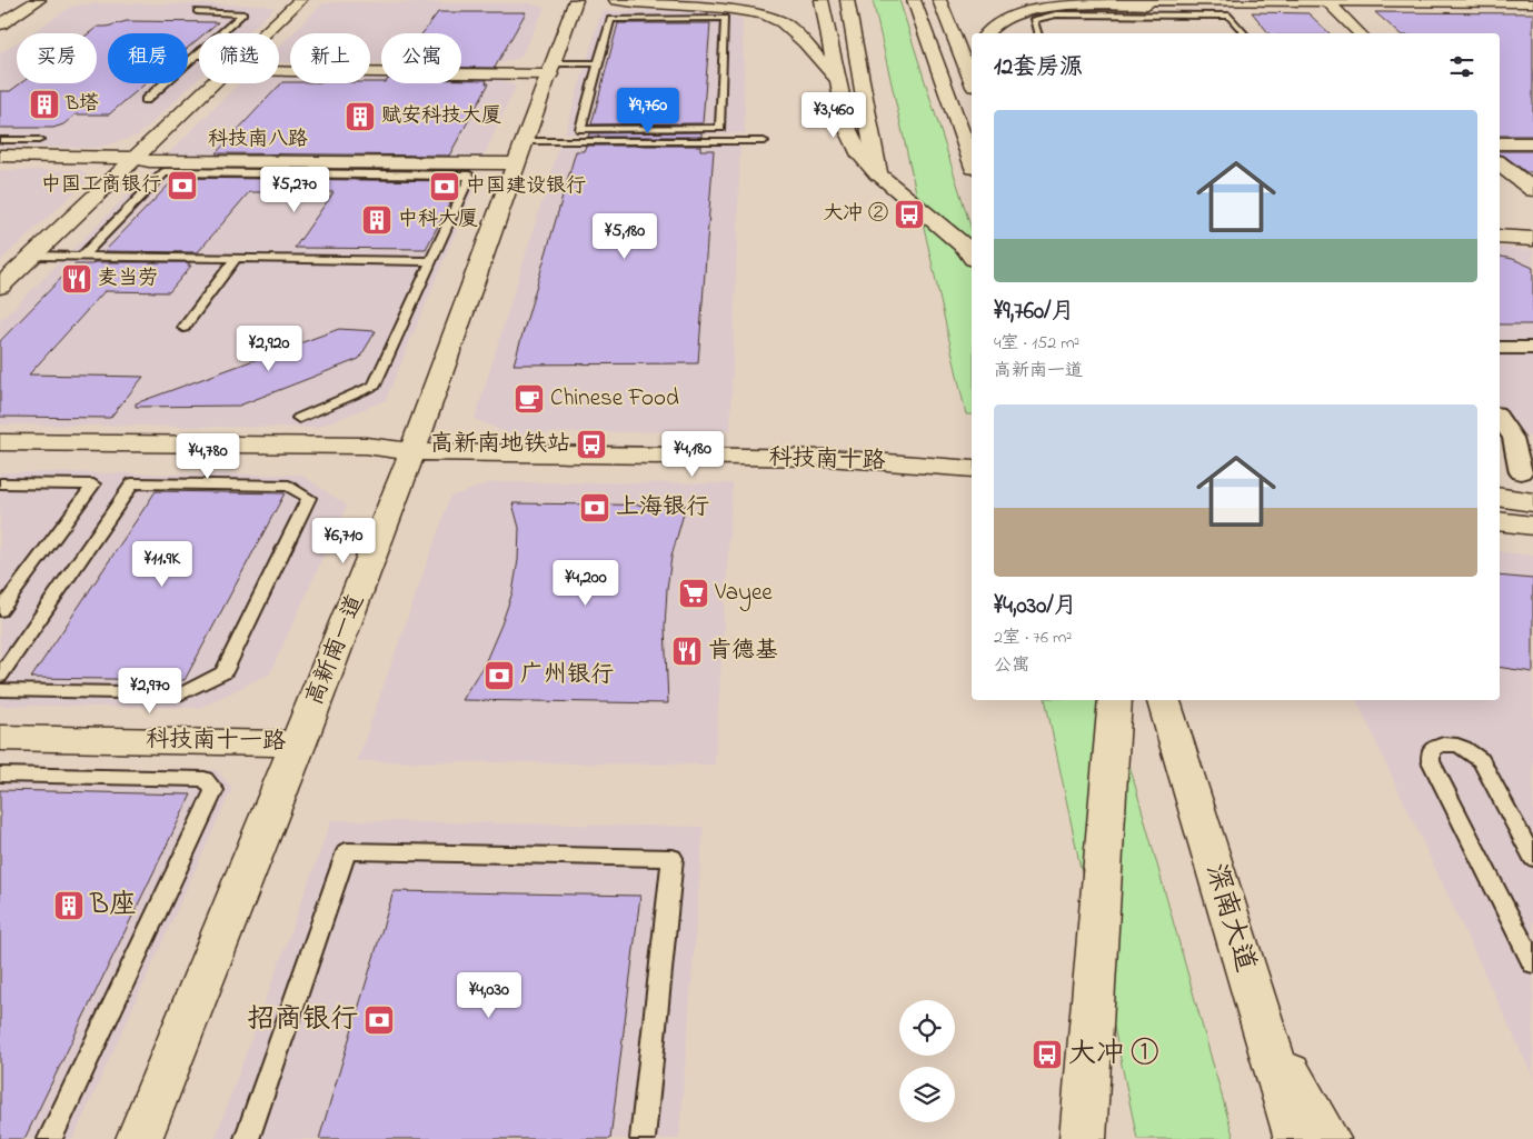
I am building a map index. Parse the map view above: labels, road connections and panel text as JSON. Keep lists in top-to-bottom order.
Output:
{
  "streets": {
    "street": [
      "科技南八路",
      "科技南十路",
      "高新南一道",
      "科技南十一路",
      "深南大道"
    ]
  },
  "crossings": [
    ["科技南八路", "高新南一道"],
    ["科技南十路", "高新南一道"],
    ["高新南一道", "科技南十一路"]
  ],
  "places": {
    "building": [
      "B塔",
      "赋安科技大厦",
      "中科大厦",
      "B座"
    ],
    "bank": [
      "中国工商银行",
      "中国建设银行",
      "上海银行",
      "广州银行",
      "招商银行"
    ],
    "bus stop": ["大冲 ②", "高新南地铁站", "大冲 ①"],
    "restaurant": ["麦当劳", "肯德基"],
    "cafe": ["Chinese Food"],
    "supermarket": ["Vayee"]
  },
  "page": {
    "chip": [
      "买房",
      "租房",
      "筛选",
      "新上",
      "公寓"
    ],
    "heading": "12套房源",
    "price": [
      "¥9,760",
      "¥3,460",
      "¥5,270",
      "¥5,180",
      "¥2,920",
      "¥4,180",
      "¥4,780",
      "¥6,710",
      "¥11.9K",
      "¥4,200",
      "¥2,970",
      "¥4,030"
    ],
    "list": [
      {
        "name": "¥9,760/月",
        "note": "4室 · 152 m² · 高新南一道"
      },
      {
        "name": "¥4,030/月",
        "note": "2室 · 76 m² · 公寓"
      }
    ]
  }
}
